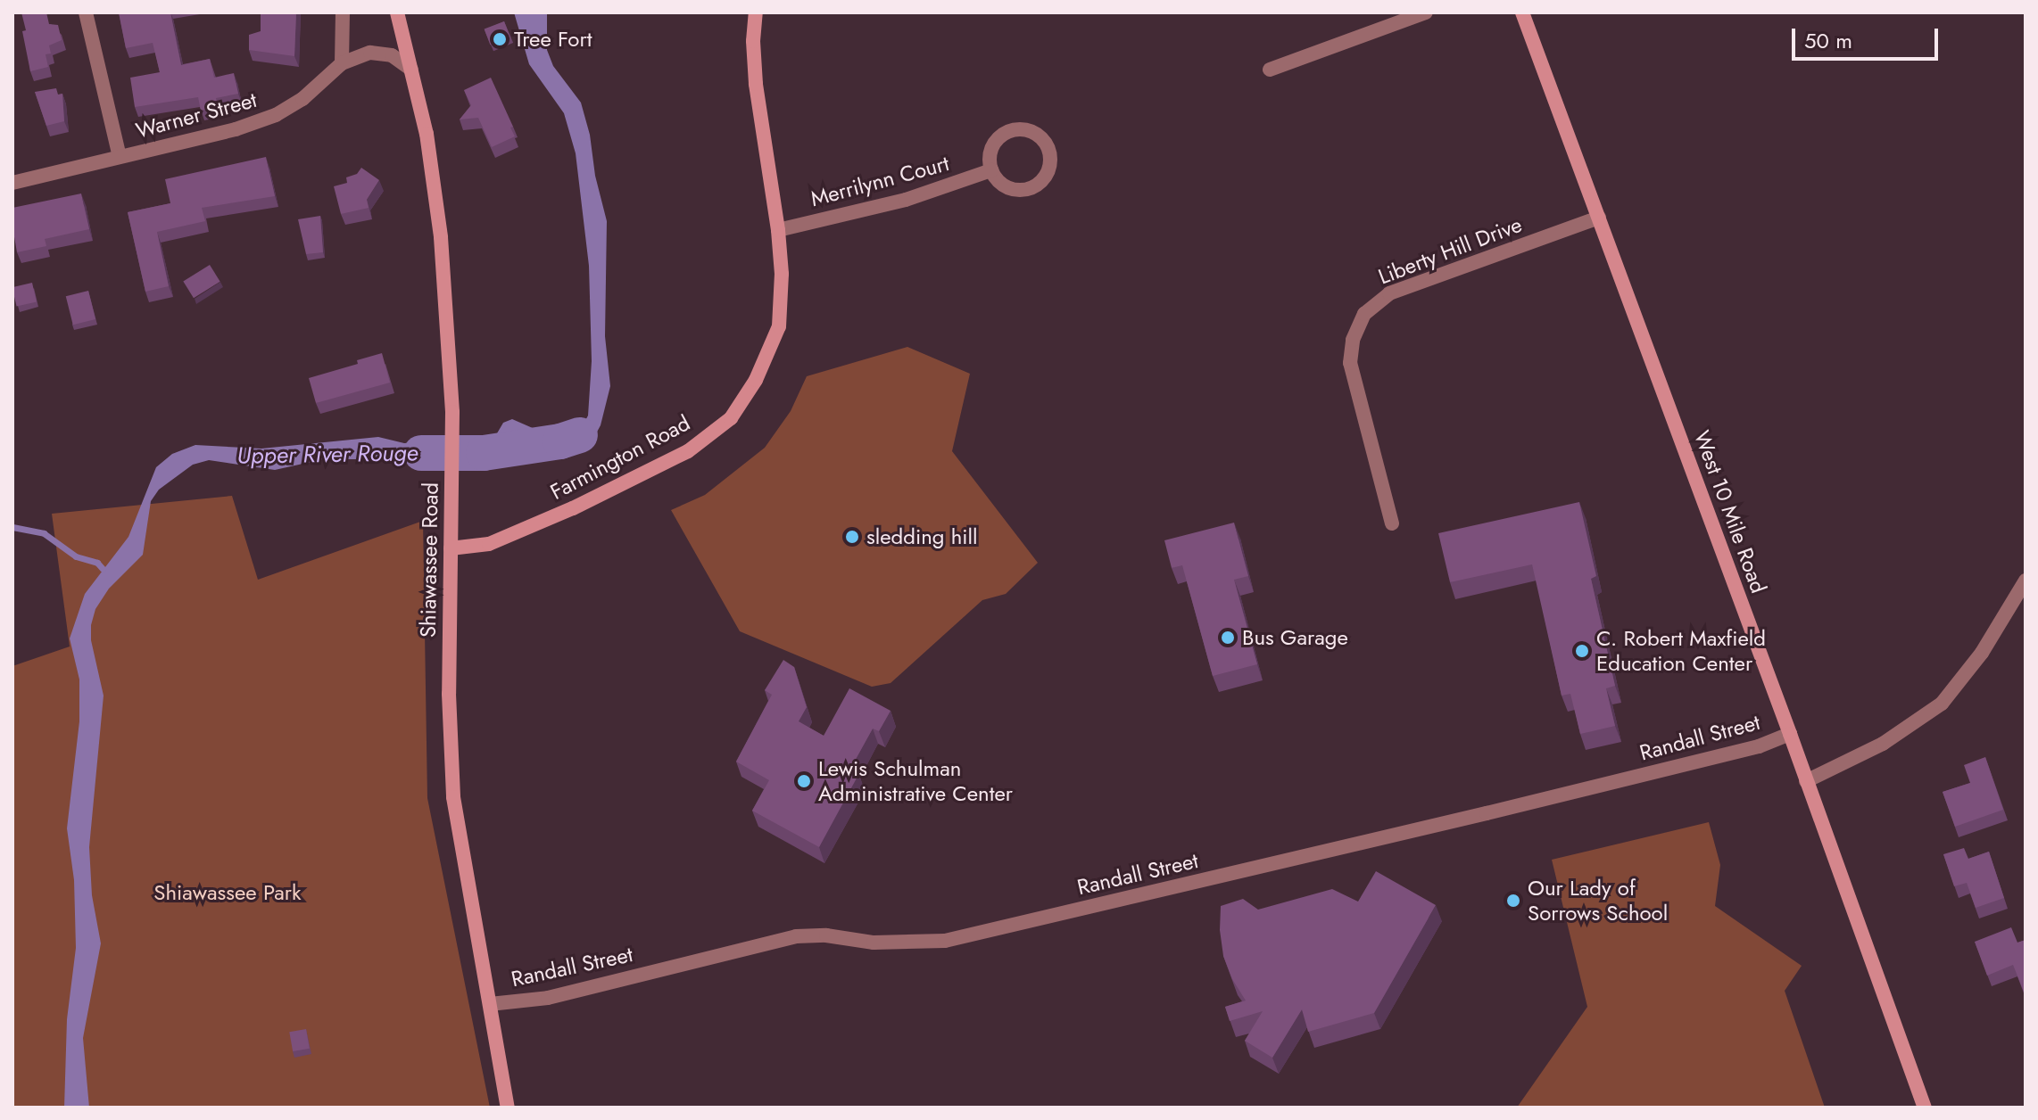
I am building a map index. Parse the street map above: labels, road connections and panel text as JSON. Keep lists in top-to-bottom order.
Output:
{
  "streets": {
    "street": [
      "Warner Street",
      "Merrilynn Court",
      "Liberty Hill Drive",
      "Farmington Road",
      "West 10 Mile Road",
      "Shiawassee Road",
      "Randall Street"
    ]
  },
  "crossings": [
    ["Warner Street", "Shiawassee Road"],
    ["Merrilynn Court", "Farmington Road"],
    ["Liberty Hill Drive", "West 10 Mile Road"],
    ["Farmington Road", "Shiawassee Road"],
    ["West 10 Mile Road", "Randall Street"],
    ["Shiawassee Road", "Randall Street"]
  ],
  "water": ["Upper River Rouge"],
  "parks": ["Shiawassee Park"],
  "places": [
    "Tree Fort",
    "sledding hill",
    "Bus Garage",
    "C. Robert Maxfield Education Center",
    "Lewis Schulman Administrative Center",
    "Our Lady of Sorrows School"
  ],
  "scale_bar": "50 m"
}
